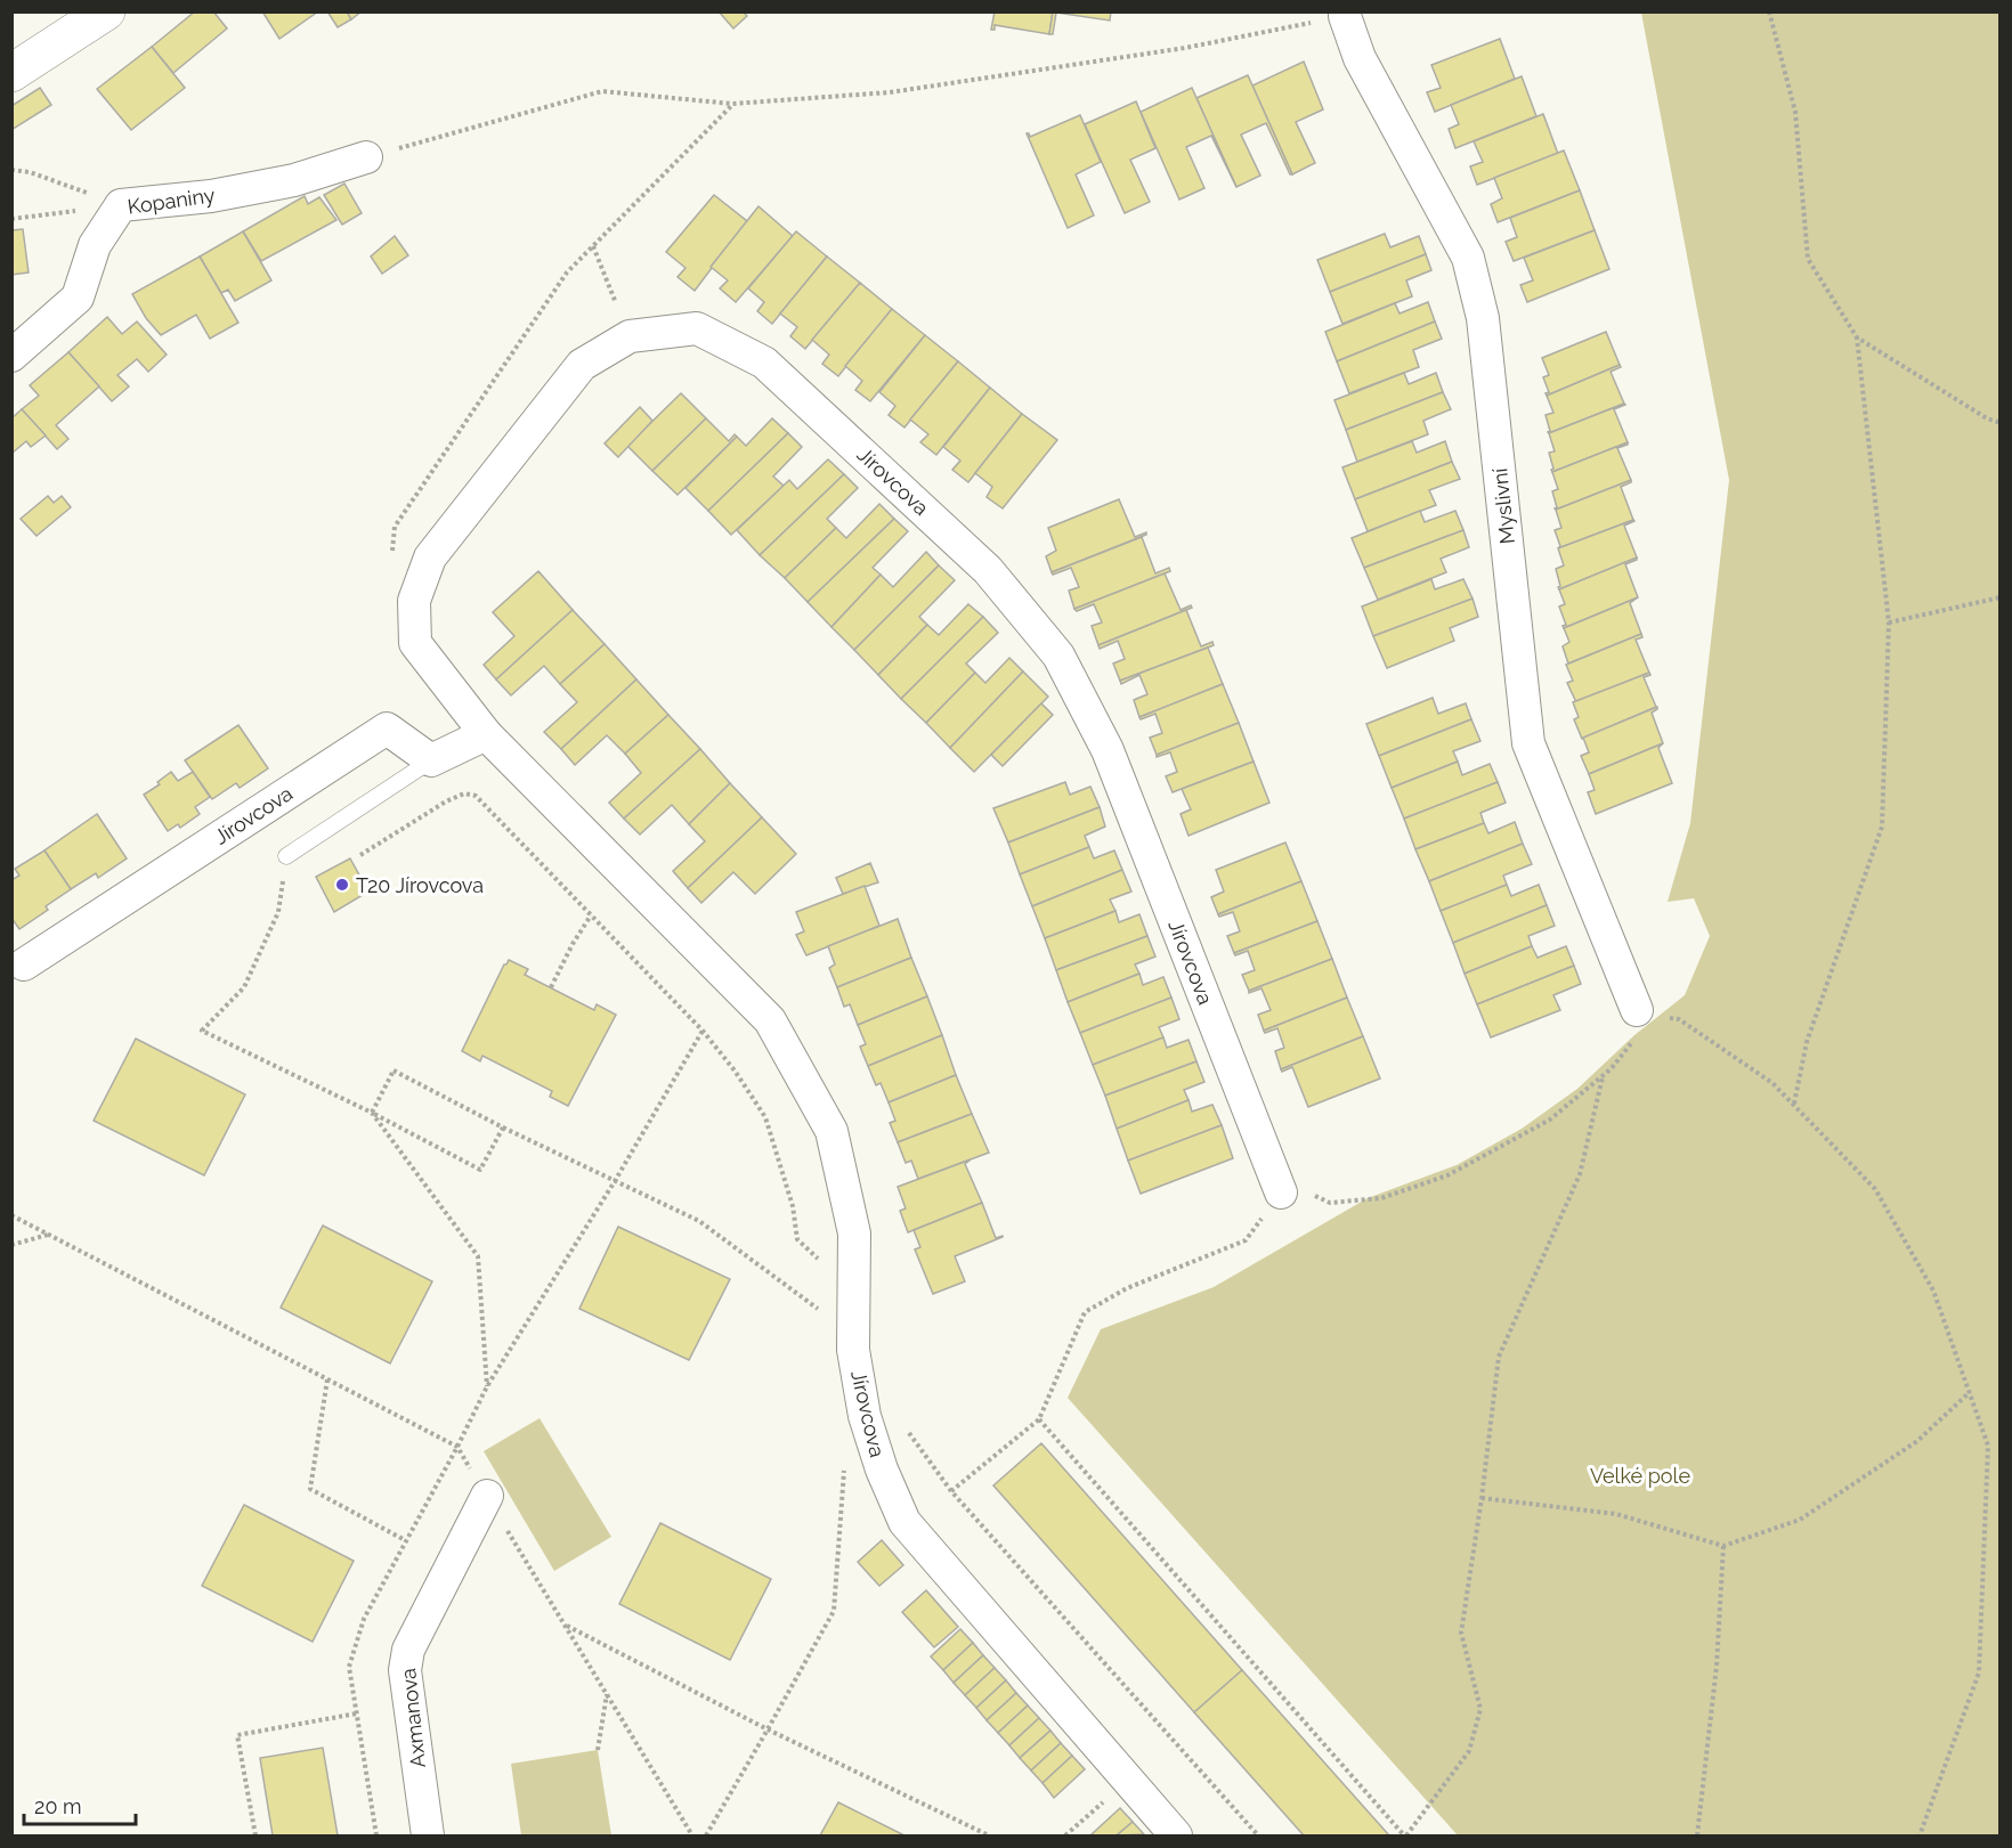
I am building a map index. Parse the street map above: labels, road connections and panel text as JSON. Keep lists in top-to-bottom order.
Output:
{
  "streets": {
    "street": [
      "Kopaniny",
      "Jírovcova",
      "Myslivní",
      "Axmanova"
    ]
  },
  "parks": ["Velké pole"],
  "places": ["T20 Jírovcova"],
  "scale_bar": "20 m"
}
